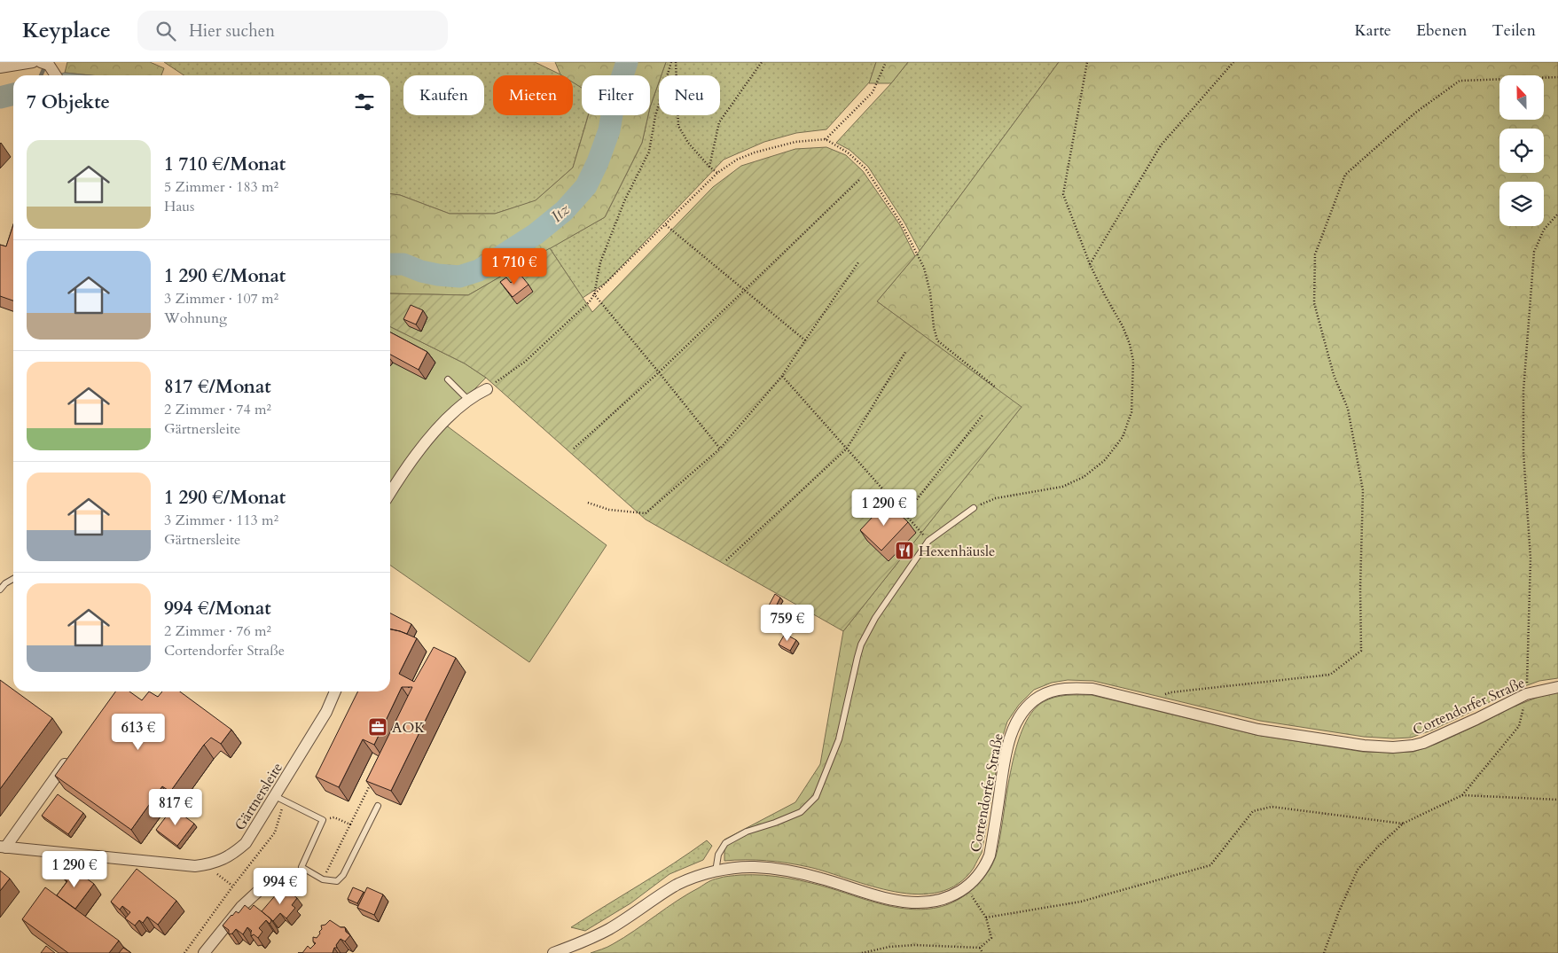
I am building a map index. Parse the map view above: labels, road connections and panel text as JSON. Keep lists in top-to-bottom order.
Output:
{
  "streets": {
    "street": ["Cortendorfer Straße", "Gärtnersleite"]
  },
  "water": ["Itz"],
  "places": {
    "restaurant": ["Hexenhäusle"],
    "office": ["AOK"]
  },
  "north": "top",
  "page": {
    "header": "Keyplace",
    "search": "Hier suchen",
    "nav": ["Karte", "Ebenen", "Teilen"],
    "chip": [
      "Kaufen",
      "Mieten",
      "Filter",
      "Neu"
    ],
    "heading": "7 Objekte",
    "list": [
      {
        "name": "1 710 €/Monat",
        "note": "5 Zimmer · 183 m² · Haus"
      },
      {
        "name": "1 290 €/Monat",
        "note": "3 Zimmer · 107 m² · Wohnung"
      },
      {
        "name": "817 €/Monat",
        "note": "2 Zimmer · 74 m² · Gärtnersleite"
      },
      {
        "name": "1 290 €/Monat",
        "note": "3 Zimmer · 113 m² · Gärtnersleite"
      },
      {
        "name": "994 €/Monat",
        "note": "2 Zimmer · 76 m² · Cortendorfer Straße"
      }
    ],
    "price": [
      "1 710 €",
      "1 290 €",
      "759 €",
      "613 €",
      "817 €",
      "1 290 €",
      "994 €"
    ]
  }
}
